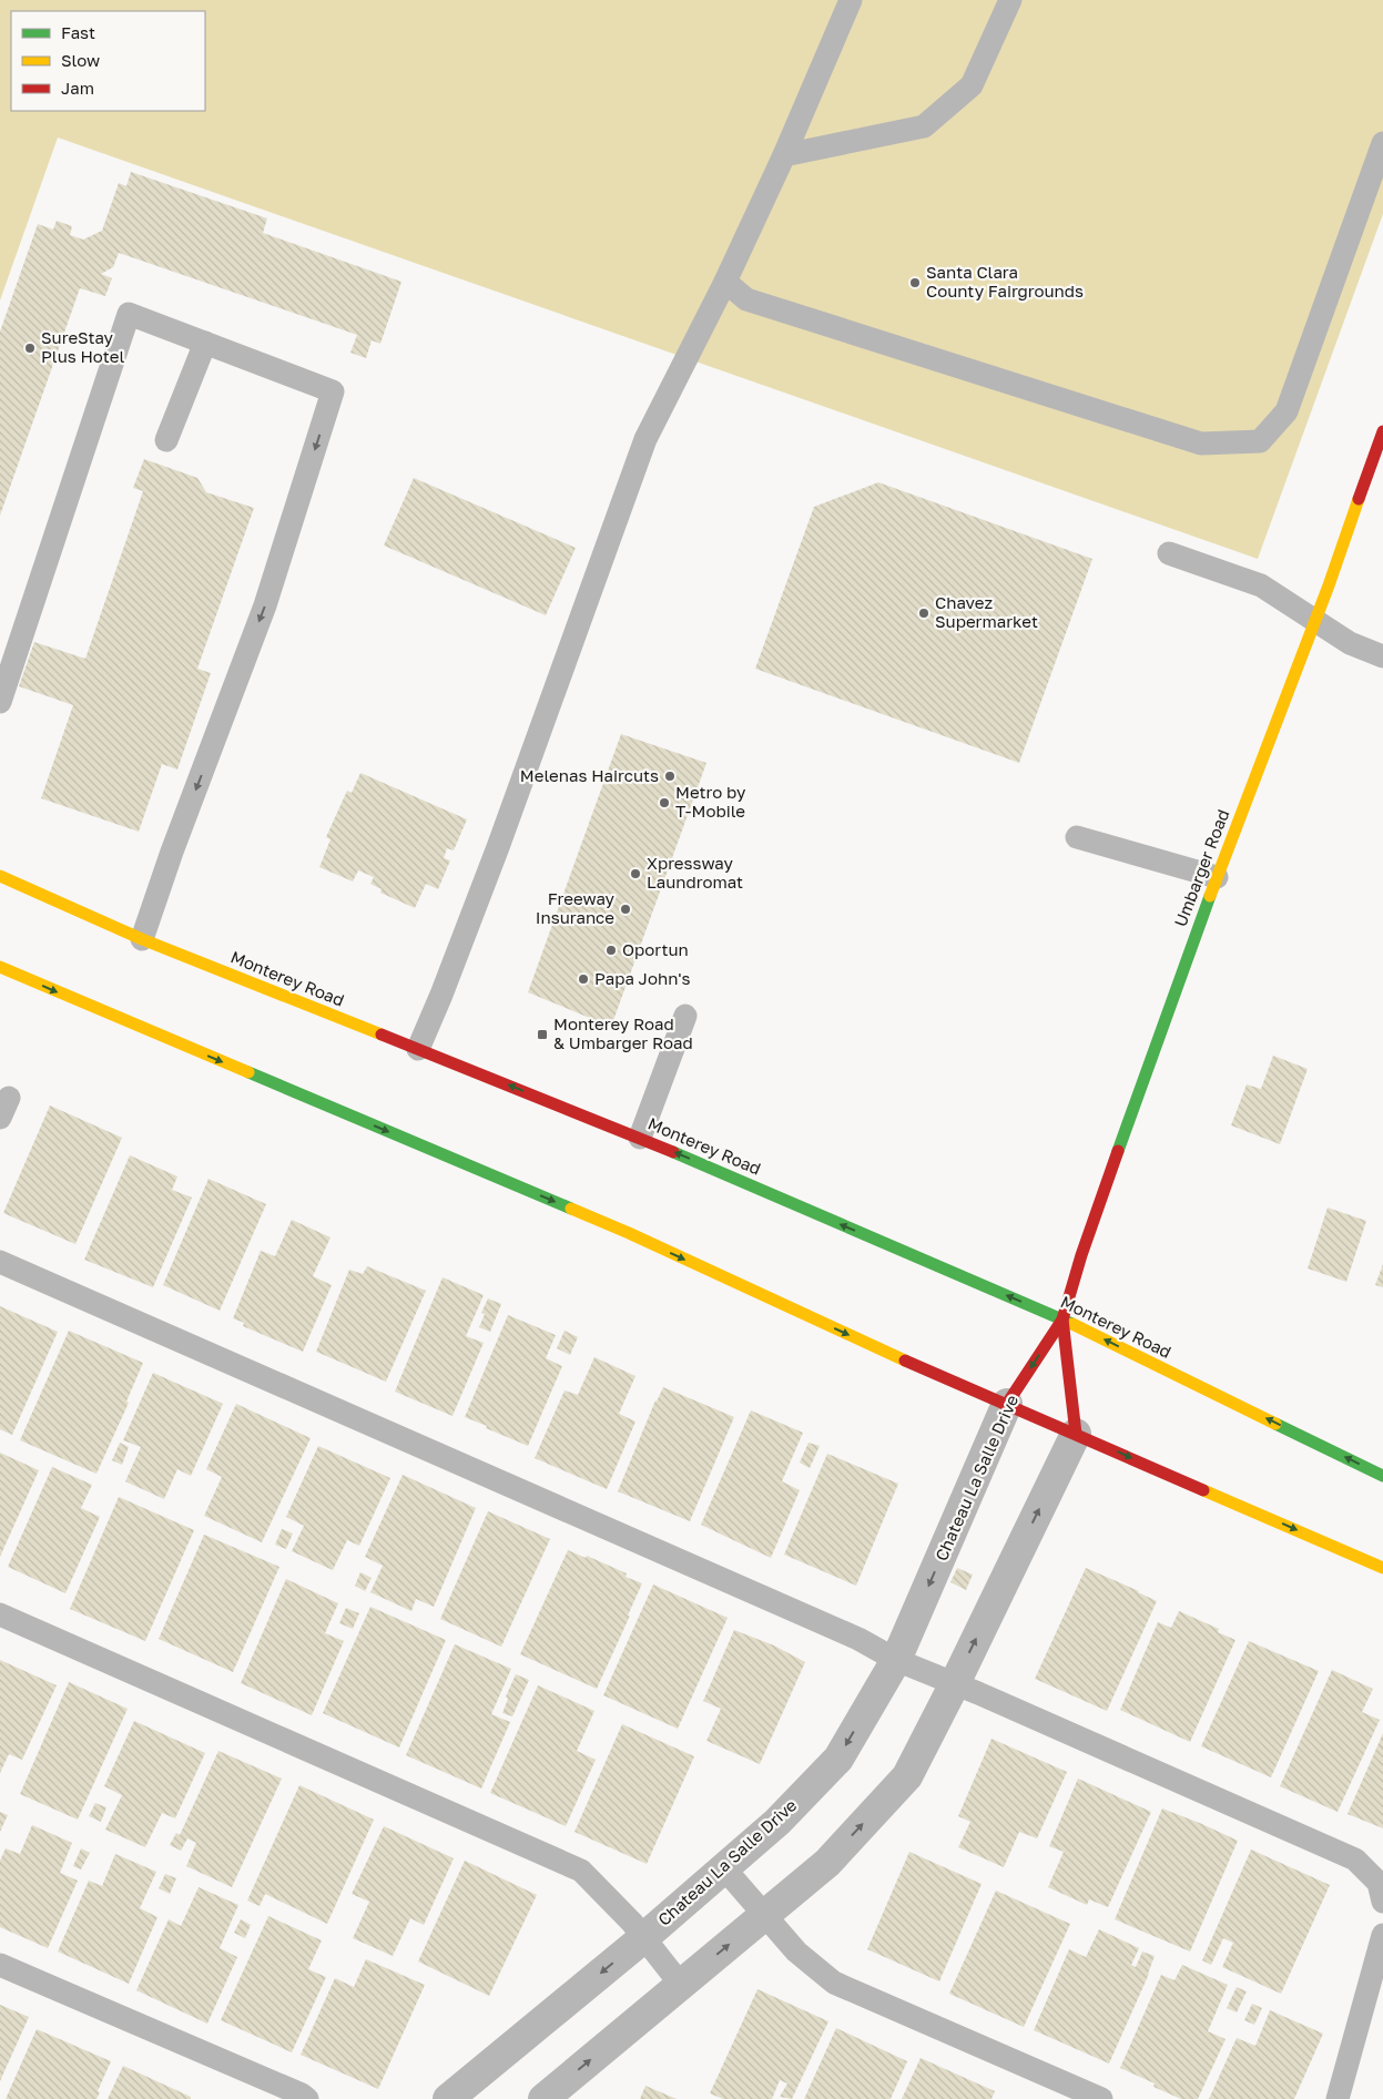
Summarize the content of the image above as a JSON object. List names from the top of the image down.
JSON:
{
  "streets": {
    "main road": ["Umbarger Road", "Monterey Road", "Chateau La Salle Drive"]
  },
  "crossings": [
    ["Umbarger Road", "Monterey Road"],
    ["Umbarger Road", "Chateau La Salle Drive"],
    ["Monterey Road", "Chateau La Salle Drive"]
  ],
  "one_way": ["Chateau La Salle Drive"],
  "places": {
    "other": [
      "Santa Clara County Fairgrounds",
      "SureStay Plus Hotel",
      "Chavez Supermarket",
      "Melenas Haircuts",
      "Metro by T-Mobile",
      "Xpressway Laundromat",
      "Freeway Insurance",
      "Oportun",
      "Papa John's"
    ],
    "transit": ["Monterey Road & Umbarger Road"]
  },
  "legend": ["Fast", "Slow", "Jam"]
}
